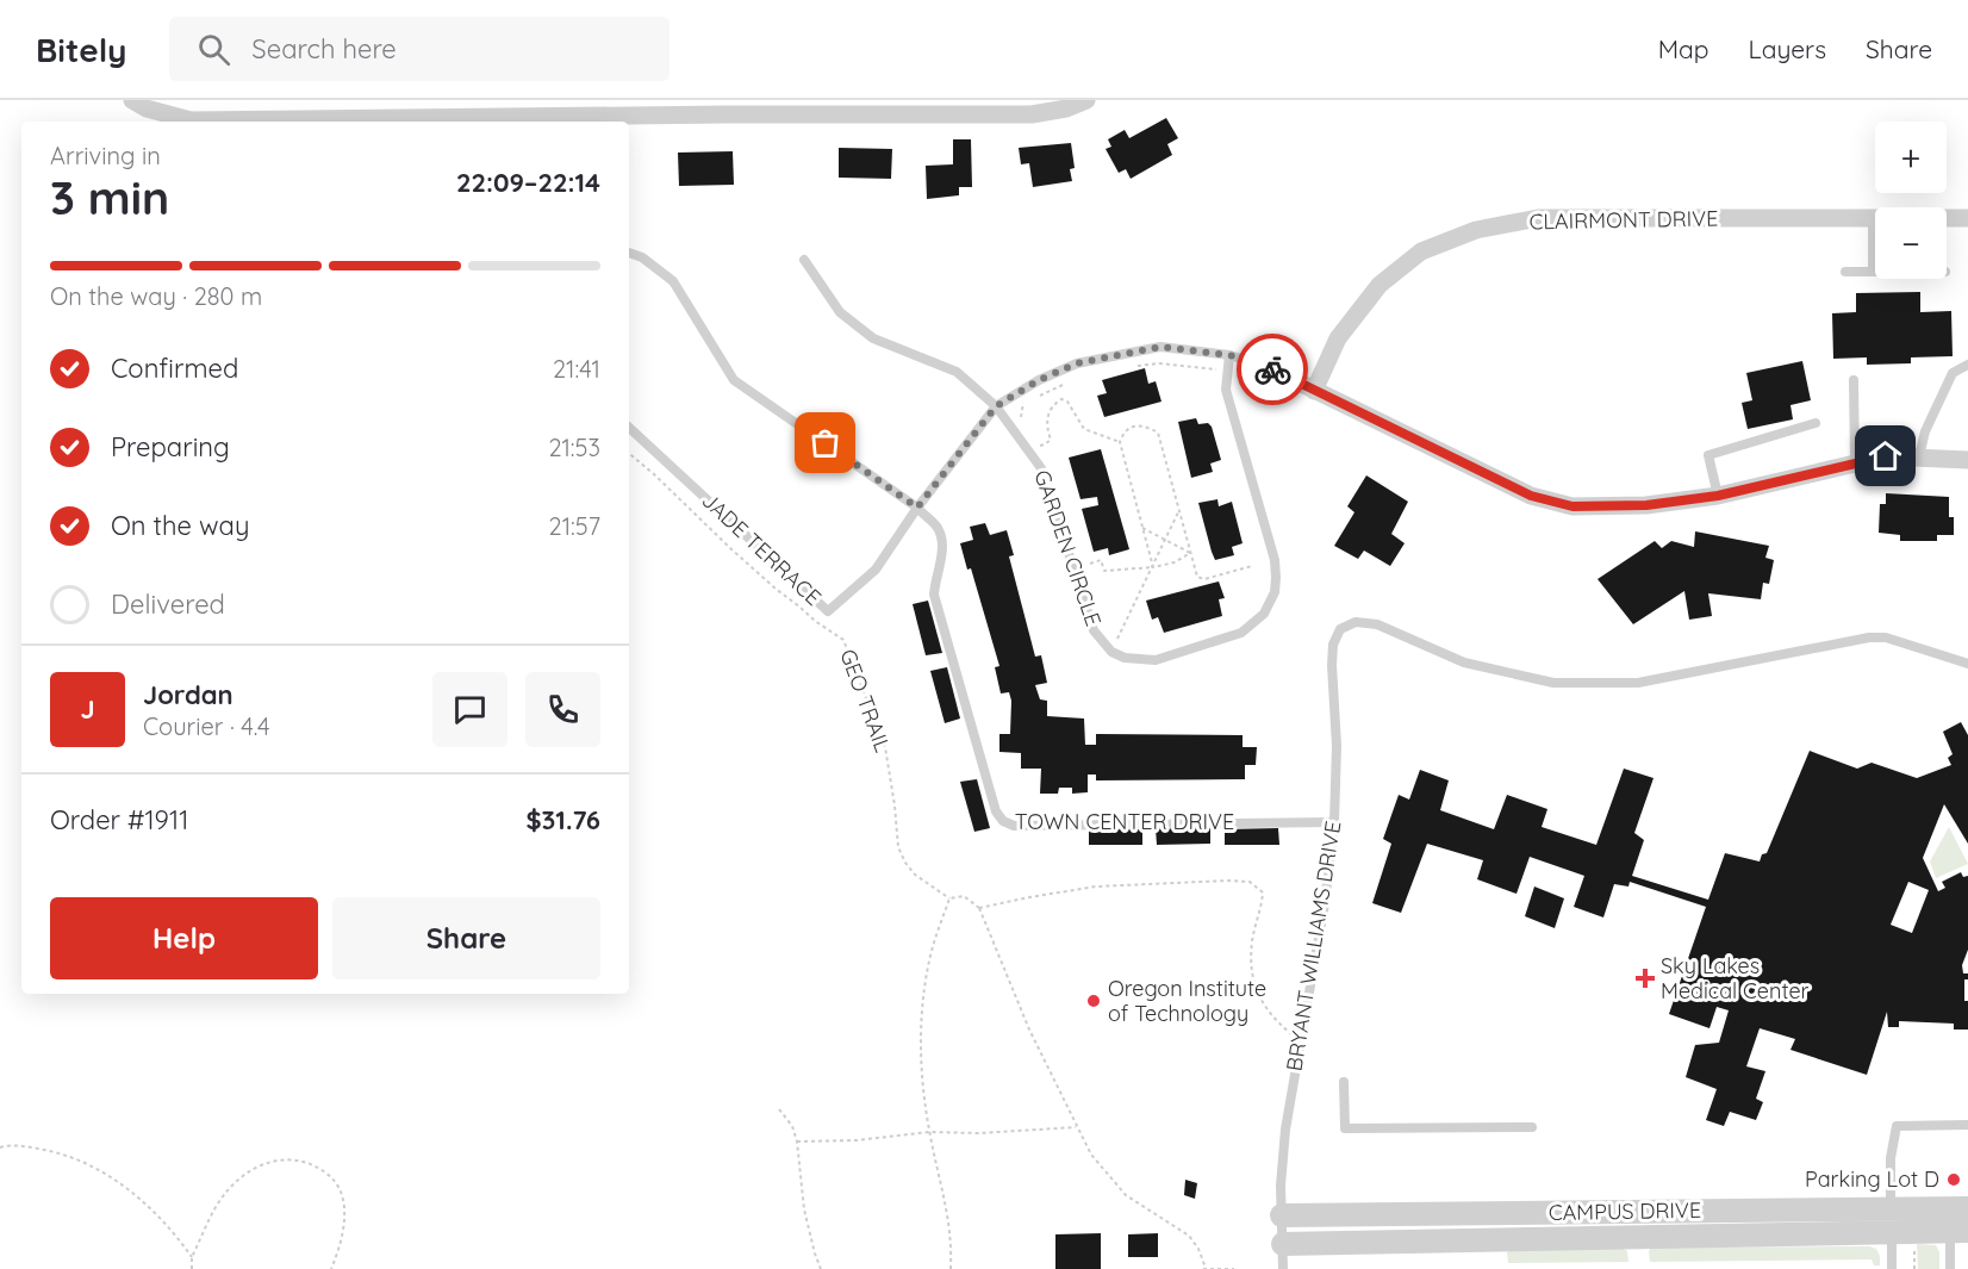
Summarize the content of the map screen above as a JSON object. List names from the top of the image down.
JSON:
{
  "streets": {
    "street": ["CLAIRMONT DRIVE", "CAMPUS DRIVE"],
    "lane": [
      "GARDEN CIRCLE",
      "JADE TERRACE",
      "TOWN CENTER DRIVE",
      "BRYANT WILLIAMS DRIVE"
    ],
    "path": ["GEO TRAIL"]
  },
  "crossings": [
    ["JADE TERRACE", "TOWN CENTER DRIVE"],
    ["TOWN CENTER DRIVE", "BRYANT WILLIAMS DRIVE"],
    ["BRYANT WILLIAMS DRIVE", "CAMPUS DRIVE"]
  ],
  "places": {
    "health": ["Sky Lakes Medical Center"],
    "other": ["Oregon Institute of Technology", "Parking Lot D"]
  },
  "page": {
    "header": "Bitely",
    "search": "Search here",
    "nav": ["Map", "Layers", "Share"],
    "map_buttons": ["+", "−"],
    "heading": ["3 min", "Arriving in", "22:09–22:14"],
    "panel": [
      "Jordan",
      "Courier · 4.4",
      "Order #1911",
      "$31.76"
    ],
    "bar": "On the way · 280 m",
    "list": [
      ["Confirmed", "21:41"],
      ["Preparing", "21:53"],
      ["On the way", "21:57"],
      "Delivered"
    ],
    "round": "J",
    "buttons": ["Help", "Share"]
  }
}
